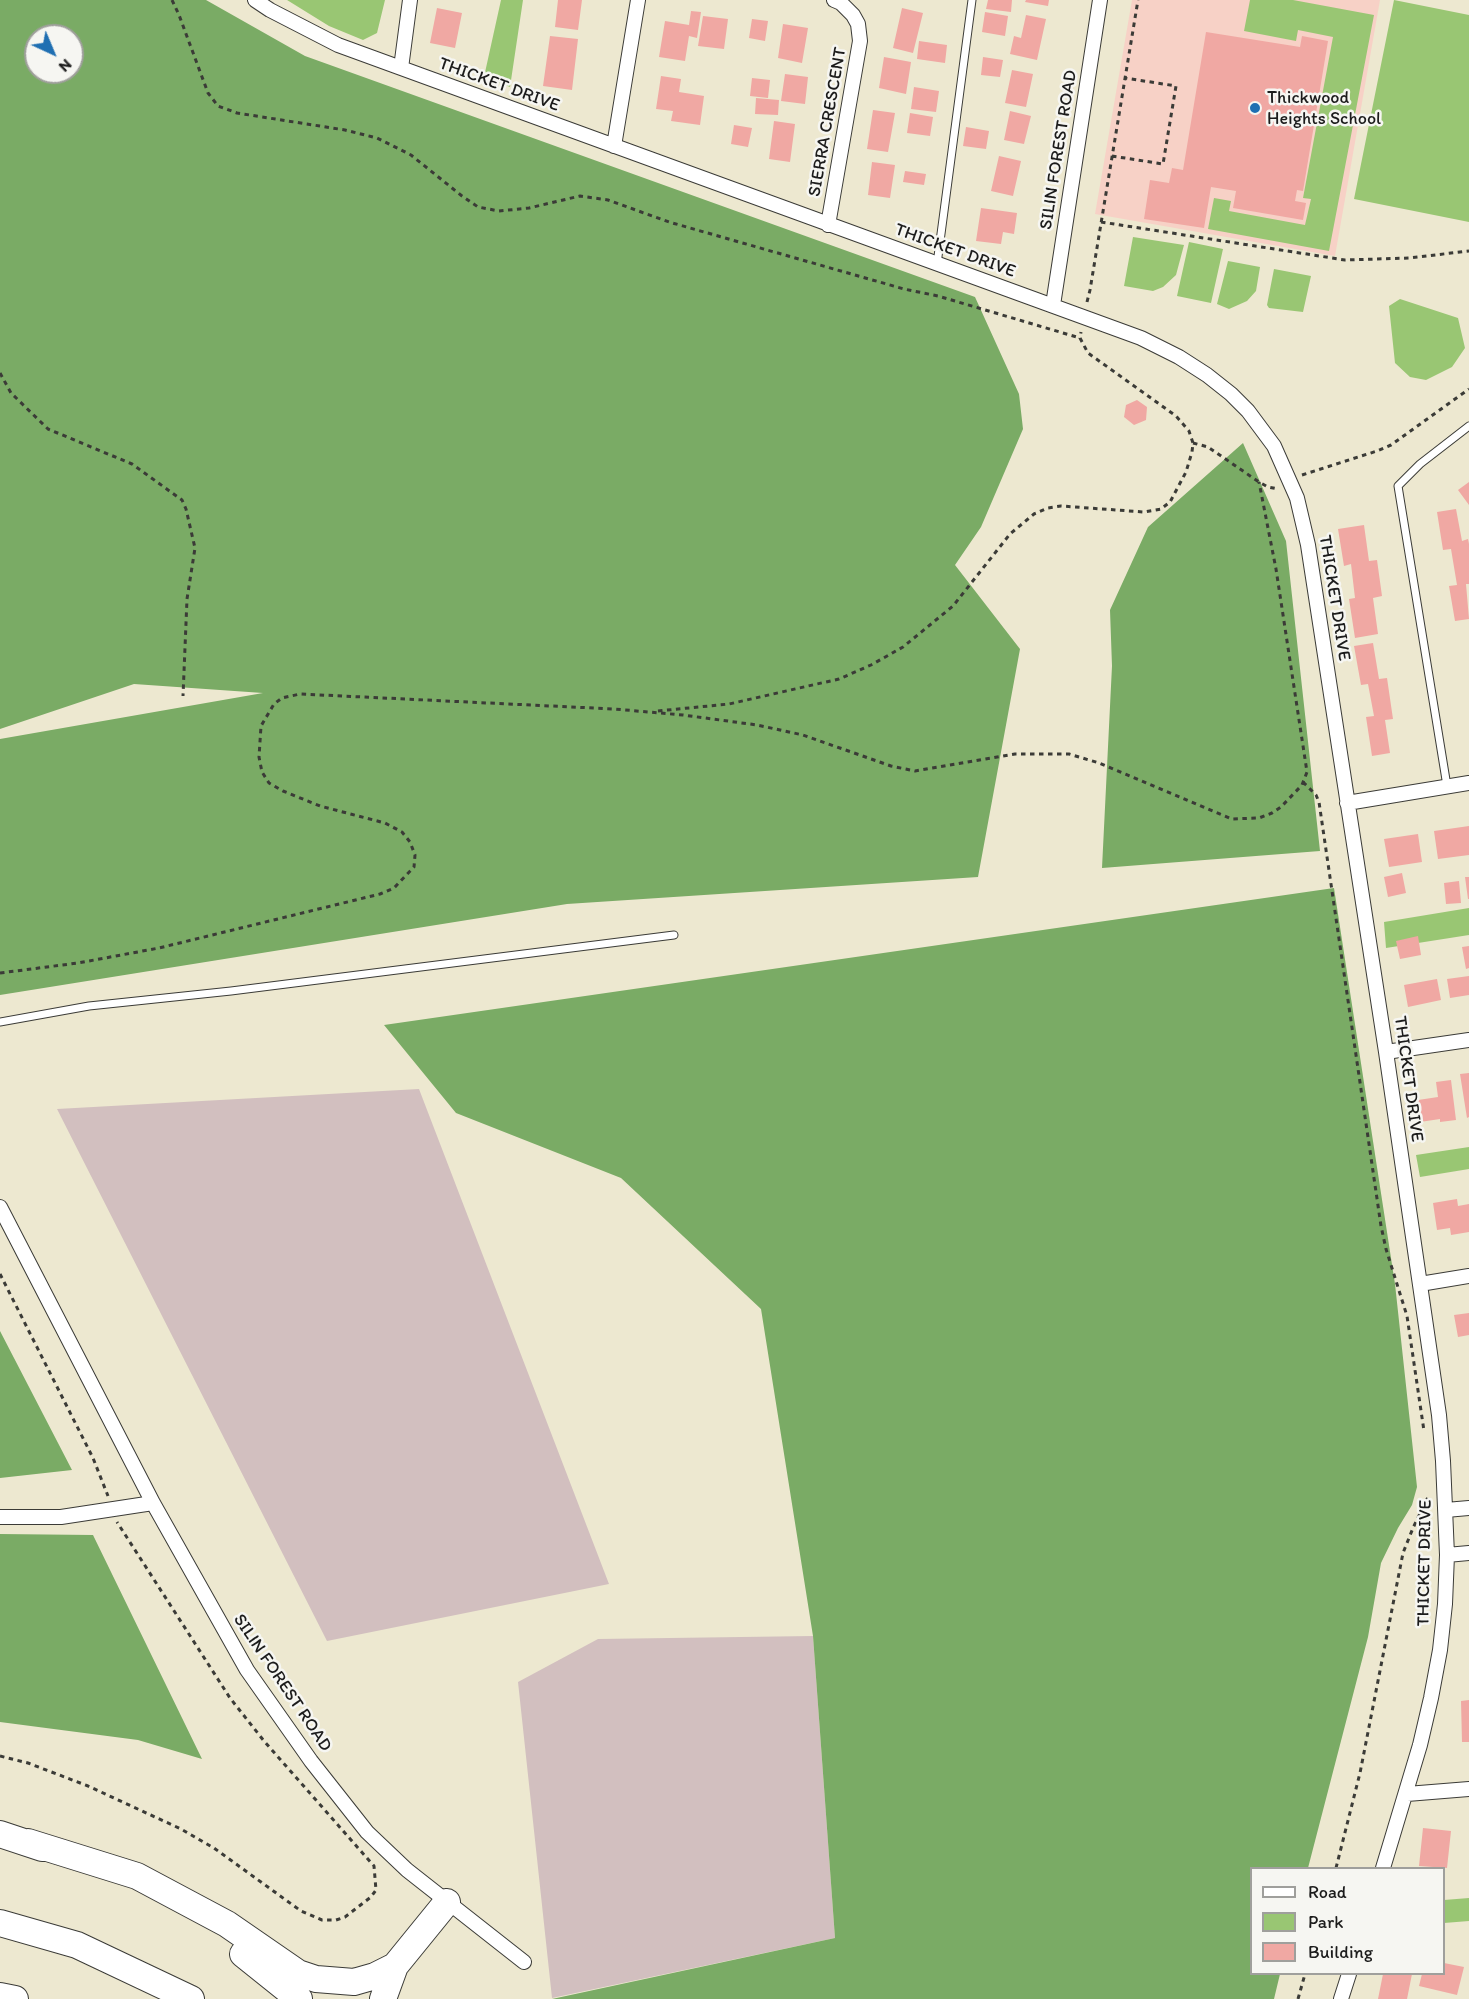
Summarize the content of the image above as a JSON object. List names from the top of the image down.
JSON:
{
  "streets": {
    "street": ["THICKET DRIVE", "SIERRA CRESCENT", "SILIN FOREST ROAD"]
  },
  "crossings": [
    ["THICKET DRIVE", "SIERRA CRESCENT"],
    ["THICKET DRIVE", "SILIN FOREST ROAD"]
  ],
  "places": ["Thickwood Heights School"],
  "legend": ["Road", "Park", "Building"],
  "north": "bottom right"
}
